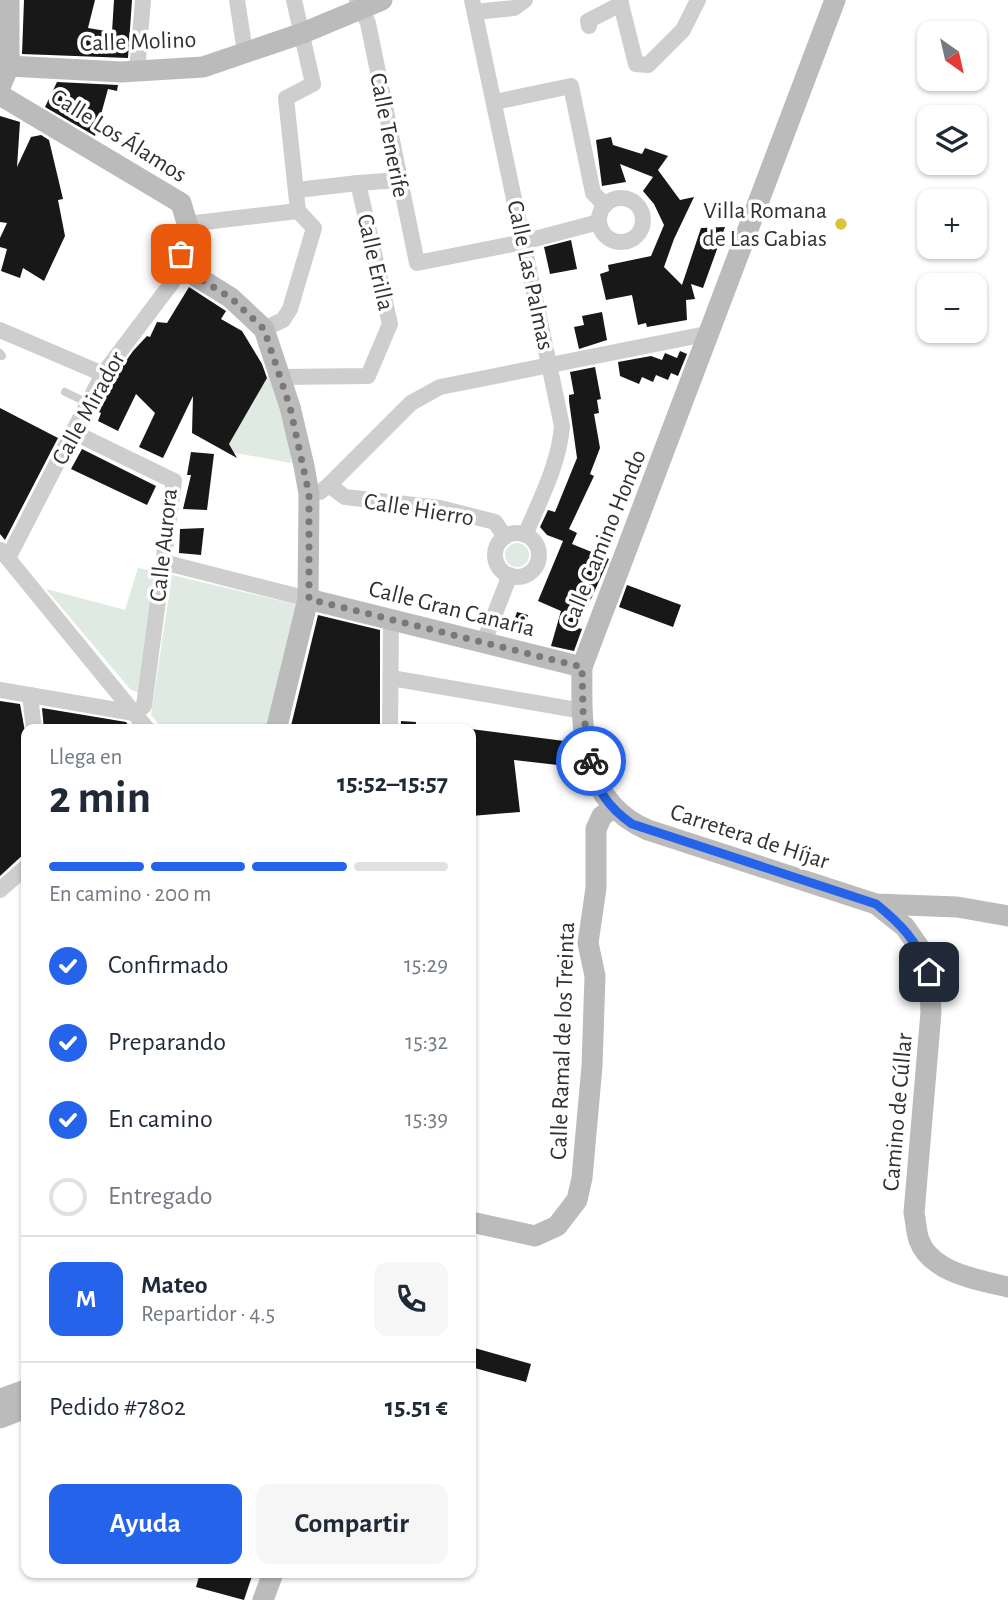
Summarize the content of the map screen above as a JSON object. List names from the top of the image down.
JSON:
{
  "streets": {
    "street": [
      "Calle Molino",
      "Calle Los Álamos",
      "Calle Tenerife",
      "Calle Erilla",
      "Calle Las Palmas",
      "Calle Mirador",
      "Calle Hierro",
      "Calle Camino Hondo",
      "Calle Aurora",
      "Calle Gran Canaria",
      "Carretera de Híjar",
      "Calle Ramal de los Treinta",
      "Camino de Cúllar"
    ]
  },
  "crossings": [
    ["Calle Molino", "Calle Tenerife"],
    ["Calle Tenerife", "Calle Erilla"],
    ["Calle Tenerife", "Calle Las Palmas"],
    ["Calle Las Palmas", "Calle Hierro"],
    ["Calle Mirador", "Calle Aurora"],
    ["Calle Camino Hondo", "Calle Gran Canaria"],
    ["Calle Camino Hondo", "Carretera de Híjar"],
    ["Calle Camino Hondo", "Calle Ramal de los Treinta"],
    ["Carretera de Híjar", "Calle Ramal de los Treinta"],
    ["Carretera de Híjar", "Camino de Cúllar"]
  ],
  "places": ["Villa Romana de Las Gabias"],
  "north": "bottom right",
  "page": {
    "map_buttons": ["+", "−"],
    "heading": ["2 min", "Llega en", "15:52–15:57"],
    "panel": [
      "Mateo",
      "Repartidor · 4.5",
      "Pedido #7802",
      "15.51 €"
    ],
    "bar": "En camino · 200 m",
    "list": [
      ["Confirmado", "15:29"],
      ["Preparando", "15:32"],
      ["En camino", "15:39"],
      "Entregado"
    ],
    "round": "M",
    "buttons": ["Ayuda", "Compartir"]
  }
}
